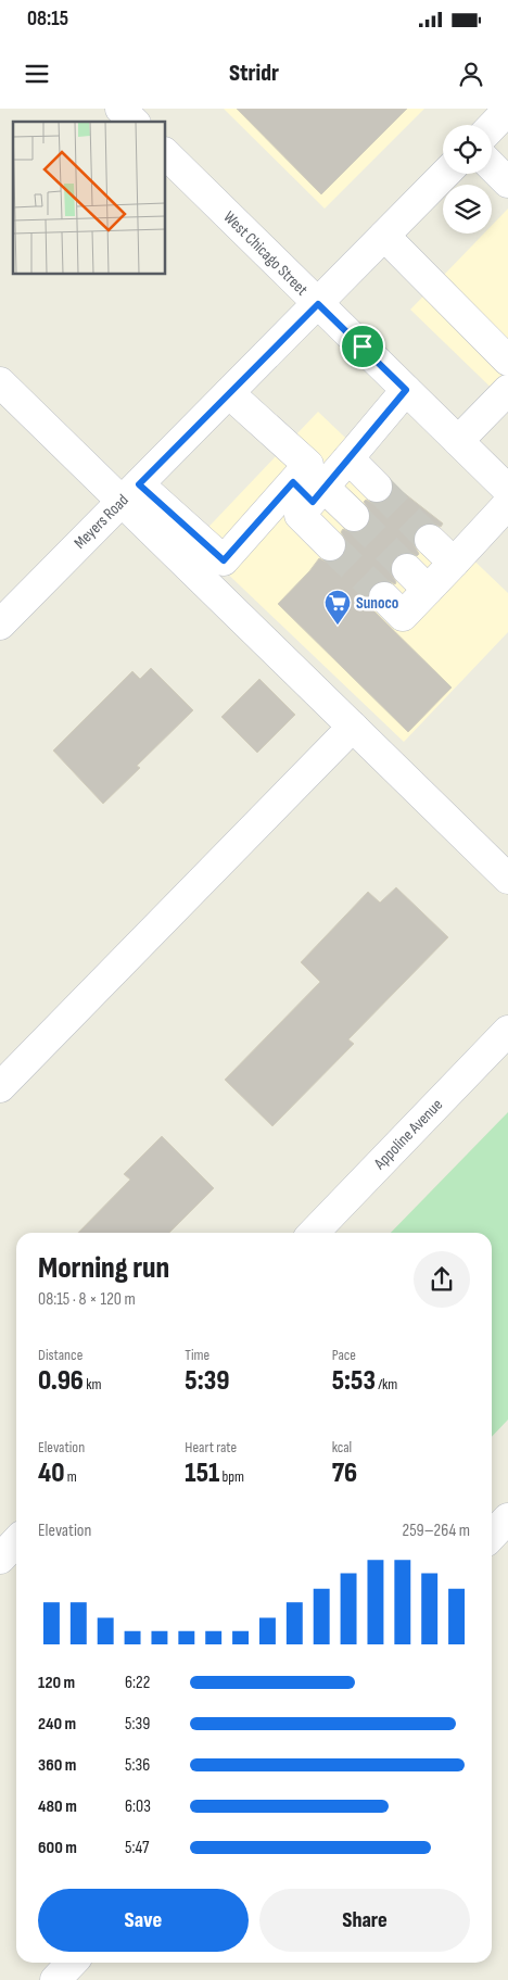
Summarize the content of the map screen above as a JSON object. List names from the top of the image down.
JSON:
{
  "streets": {
    "street": ["West Chicago Street", "Meyers Road", "Appoline Avenue"]
  },
  "crossings": [
    ["West Chicago Street", "Meyers Road"]
  ],
  "places": {
    "supermarket": ["Sunoco"]
  },
  "page": {
    "status": "08:15",
    "header": "Stridr",
    "heading": ["Morning run", "08:15 · 8 × 120 m"],
    "stats": [
      ["Distance", "0.96 km"],
      ["Time", "5:39"],
      ["Pace", "5:53 /km"],
      ["Elevation", "40 m"],
      ["Heart rate", "151 bpm"],
      ["kcal", "76"]
    ],
    "chart": ["Elevation", "259–264 m"],
    "list": [
      {
        "name": "120 m",
        "note": "6:22"
      },
      {
        "name": "240 m",
        "note": "5:39"
      },
      {
        "name": "360 m",
        "note": "5:36"
      },
      {
        "name": "480 m",
        "note": "6:03"
      },
      {
        "name": "600 m",
        "note": "5:47"
      }
    ],
    "buttons": ["Save", "Share"]
  }
}
